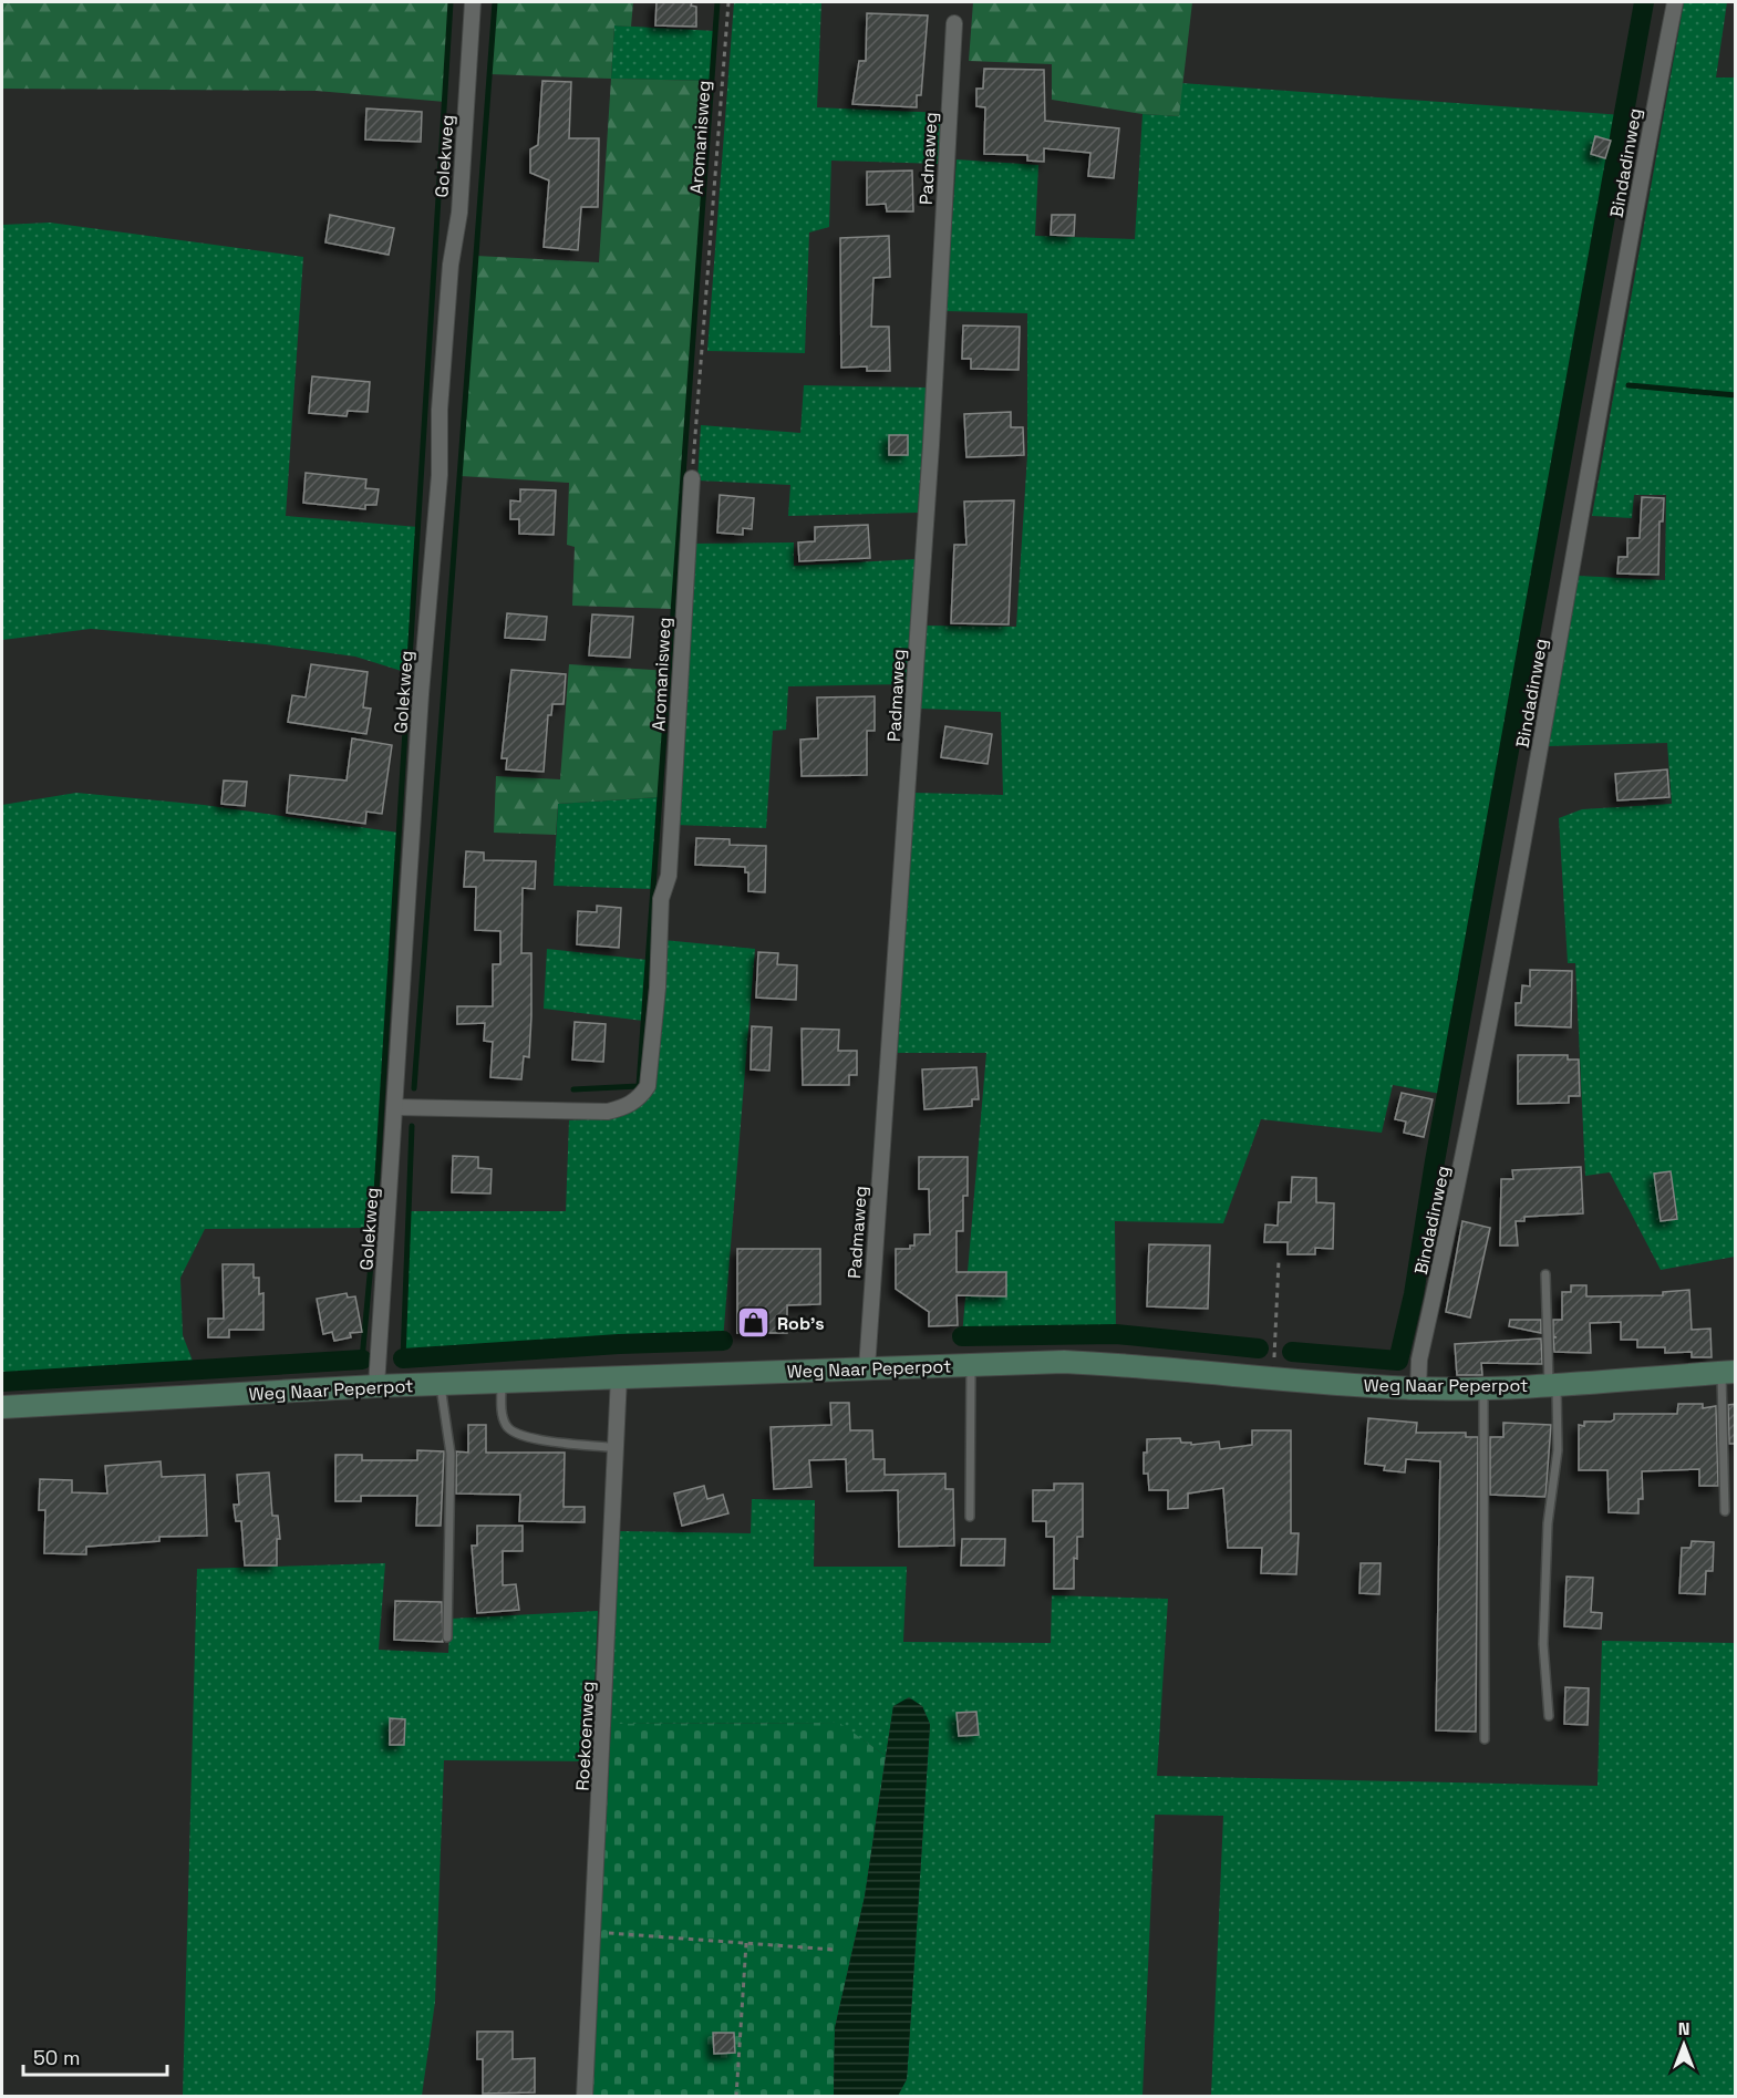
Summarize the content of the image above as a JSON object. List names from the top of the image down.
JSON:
{
  "streets": {
    "street": [
      "Aromanisweg",
      "Golekweg",
      "Padmaweg",
      "Bindadinweg",
      "Weg Naar Peperpot",
      "Roekoenweg"
    ]
  },
  "crossings": [
    ["Aromanisweg", "Golekweg"],
    ["Golekweg", "Weg Naar Peperpot"],
    ["Padmaweg", "Weg Naar Peperpot"],
    ["Bindadinweg", "Weg Naar Peperpot"],
    ["Weg Naar Peperpot", "Roekoenweg"]
  ],
  "places": {
    "shop": ["Rob's"]
  },
  "scale_bar": "50 m",
  "north": "top"
}
